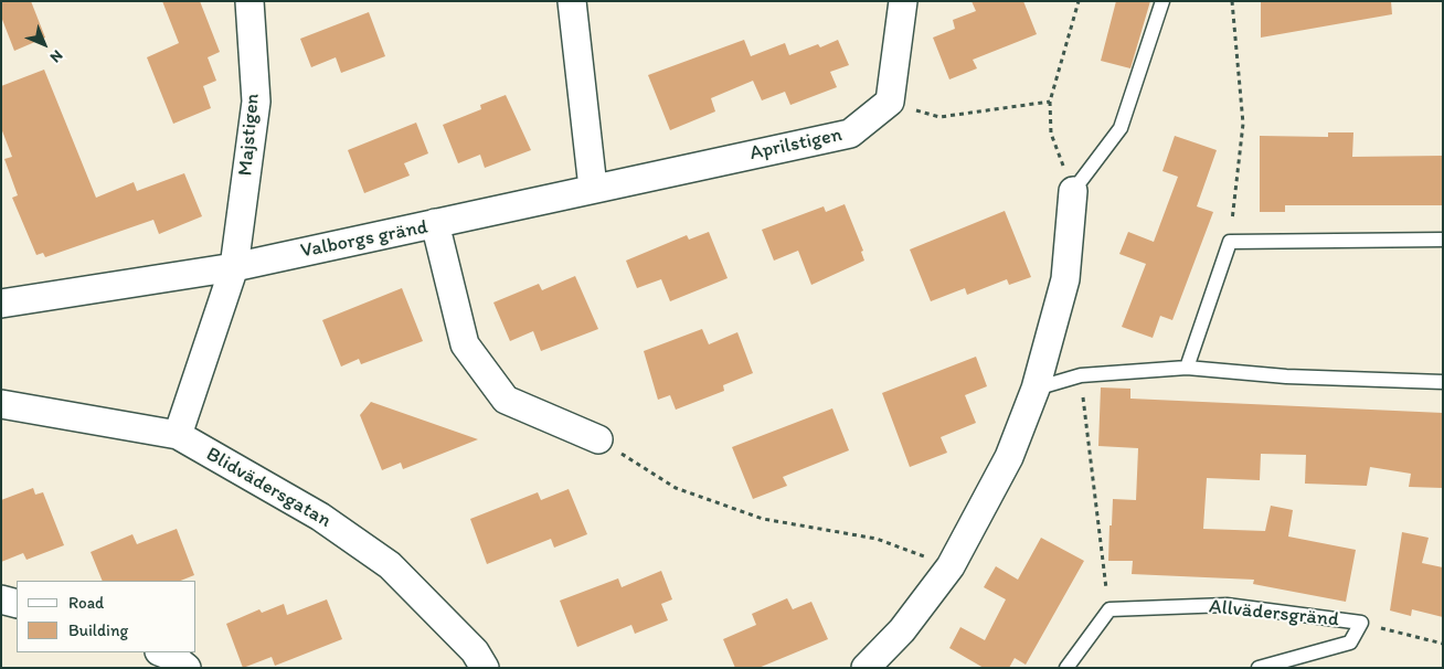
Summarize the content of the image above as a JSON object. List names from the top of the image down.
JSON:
{
  "streets": {
    "street": [
      "Majstigen",
      "Aprilstigen",
      "Valborgs gränd",
      "Blidvädersgatan"
    ],
    "lane": ["Allvädersgränd"]
  },
  "crossings": [
    ["Majstigen", "Valborgs gränd"],
    ["Majstigen", "Blidvädersgatan"],
    ["Aprilstigen", "Valborgs gränd"]
  ],
  "legend": ["Road", "Building"],
  "north": "bottom right"
}
